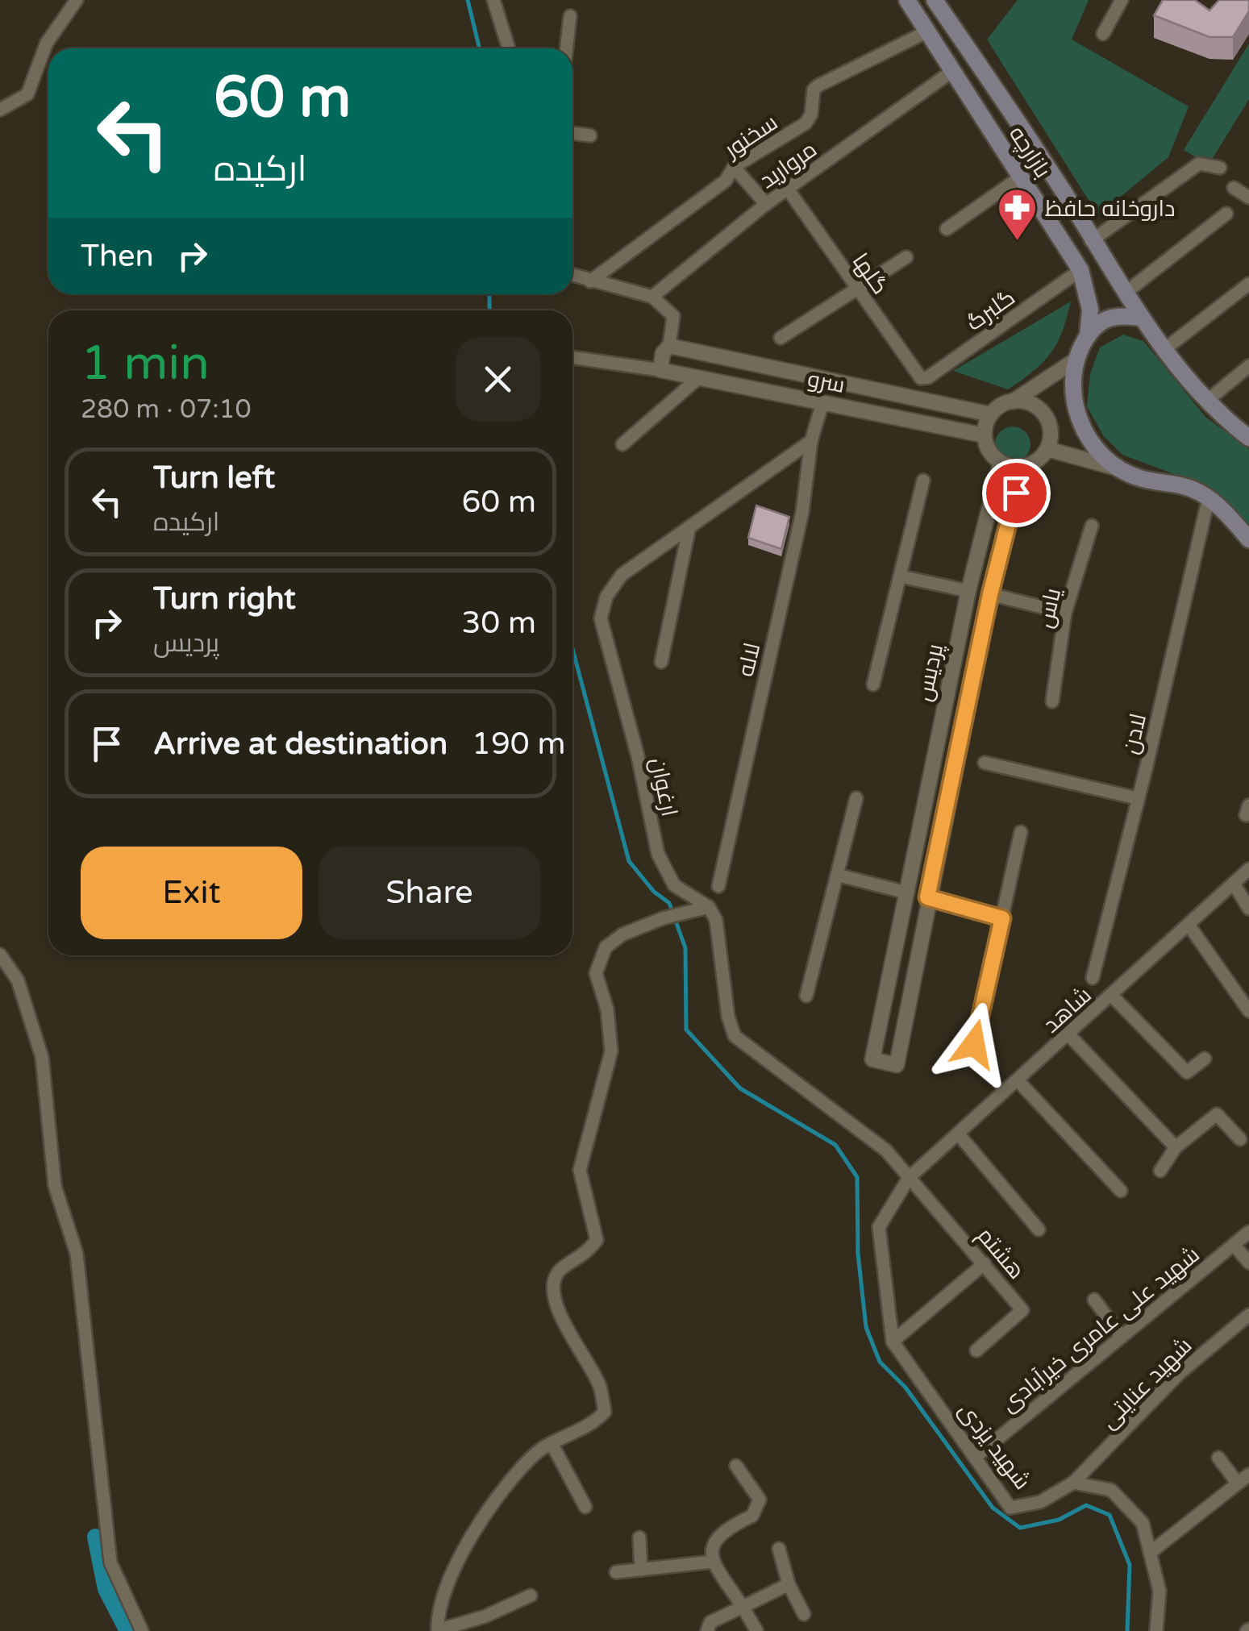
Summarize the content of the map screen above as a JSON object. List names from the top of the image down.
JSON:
{
  "streets": {
    "main road": ["بازارچه"],
    "street": [
      "سخنور",
      "مروارید",
      "گلها",
      "گلبرگ",
      "سرو",
      "یاس",
      "لاله",
      "پردیس",
      "لادن",
      "ارغوان",
      "شاهد",
      "هشتم",
      "شهید علی عامری خیرآبادی",
      "شهید عنایتی",
      "شهید یزدی"
    ]
  },
  "crossings": [
    ["سخنور", "بازارچه"],
    ["بازارچه", "مروارید"],
    ["بازارچه", "گلبرگ"],
    ["مروارید", "گلها"],
    ["گلها", "گلبرگ"],
    ["سرو", "پردیس"],
    ["لاله", "ارغوان"],
    ["شاهد", "هشتم"],
    ["شاهد", "شهید یزدی"],
    ["هشتم", "شهید یزدی"],
    ["شهید علی عامری خیرآبادی", "شهید یزدی"],
    ["شهید عنایتی", "شهید یزدی"]
  ],
  "places": {
    "pharmacy": ["داروخانه حافظ"]
  },
  "page": {
    "turn": ["60 m", "ارکیده"],
    "then": "Then",
    "heading": ["1 min", "280 m · 07:10"],
    "list": [
      {
        "name": "Turn left",
        "note": "ارکیده",
        "value": "60 m"
      },
      {
        "name": "Turn right",
        "note": "پردیس",
        "value": "30 m"
      },
      {
        "name": "Arrive at destination",
        "value": "190 m"
      }
    ],
    "buttons": ["Exit", "Share"]
  }
}
